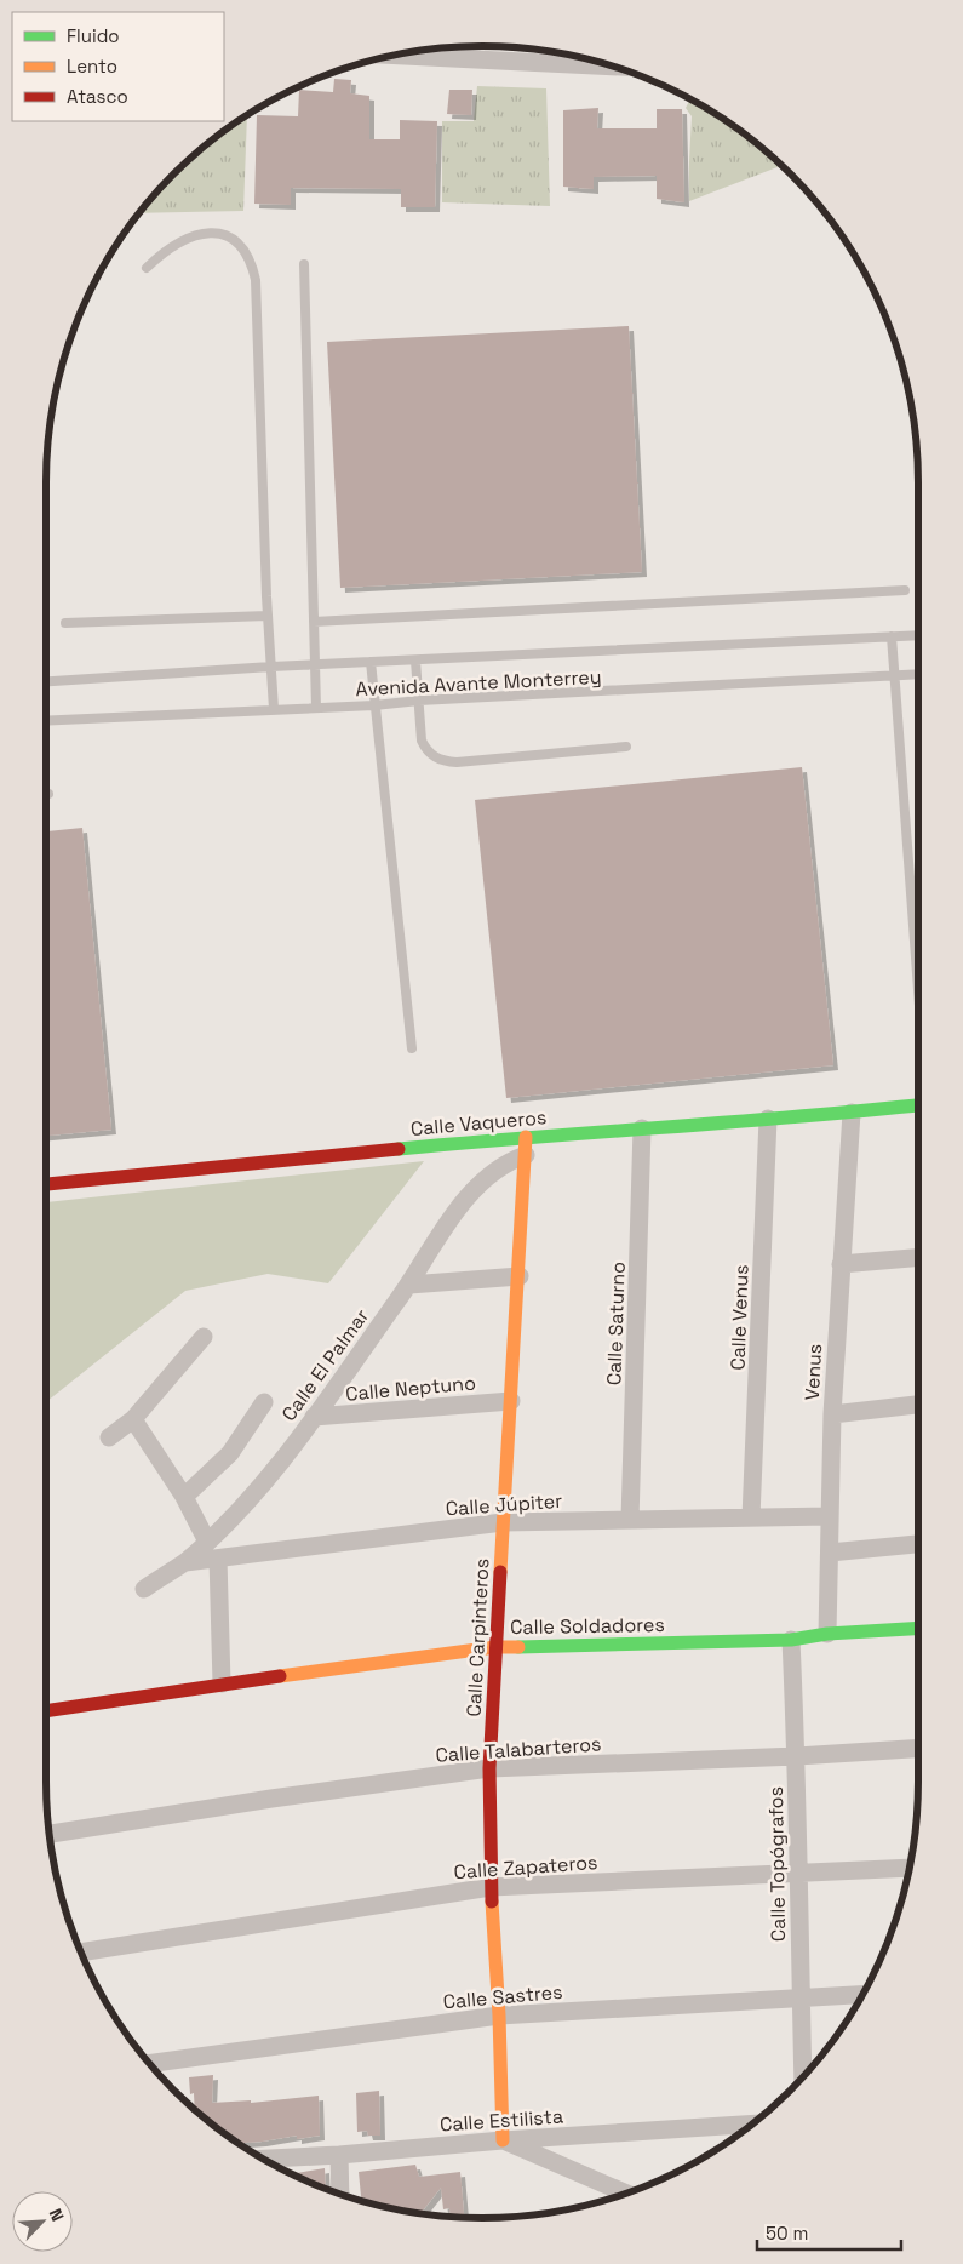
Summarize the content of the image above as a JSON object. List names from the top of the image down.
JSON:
{
  "streets": {
    "street": [
      "Calle Vaqueros",
      "Calle Venus",
      "Calle Saturno",
      "Calle El Palmar",
      "Venus",
      "Calle Neptuno",
      "Calle Júpiter",
      "Calle Soldadores",
      "Calle Carpinteros",
      "Calle Talabarteros",
      "Calle Topógrafos",
      "Calle Zapateros",
      "Calle Sastres",
      "Calle Estilista"
    ],
    "lane": ["Avenida Avante Monterrey"]
  },
  "crossings": [
    ["Calle Vaqueros", "Calle Venus"],
    ["Calle Vaqueros", "Calle Saturno"],
    ["Calle Vaqueros", "Calle El Palmar"],
    ["Calle Vaqueros", "Venus"],
    ["Calle Vaqueros", "Calle Carpinteros"],
    ["Calle Venus", "Calle Júpiter"],
    ["Calle Saturno", "Calle Júpiter"],
    ["Calle El Palmar", "Calle Neptuno"],
    ["Calle El Palmar", "Calle Júpiter"],
    ["Calle El Palmar", "Calle Carpinteros"],
    ["Venus", "Calle Júpiter"],
    ["Venus", "Calle Soldadores"],
    ["Calle Neptuno", "Calle Carpinteros"],
    ["Calle Júpiter", "Calle Carpinteros"],
    ["Calle Soldadores", "Calle Carpinteros"],
    ["Calle Soldadores", "Calle Topógrafos"],
    ["Calle Carpinteros", "Calle Talabarteros"],
    ["Calle Carpinteros", "Calle Zapateros"],
    ["Calle Carpinteros", "Calle Sastres"],
    ["Calle Carpinteros", "Calle Estilista"],
    ["Calle Talabarteros", "Calle Topógrafos"],
    ["Calle Topógrafos", "Calle Zapateros"],
    ["Calle Topógrafos", "Calle Sastres"]
  ],
  "legend": ["Fluido", "Lento", "Atasco"],
  "scale_bar": "50 m",
  "north": "top right"
}
